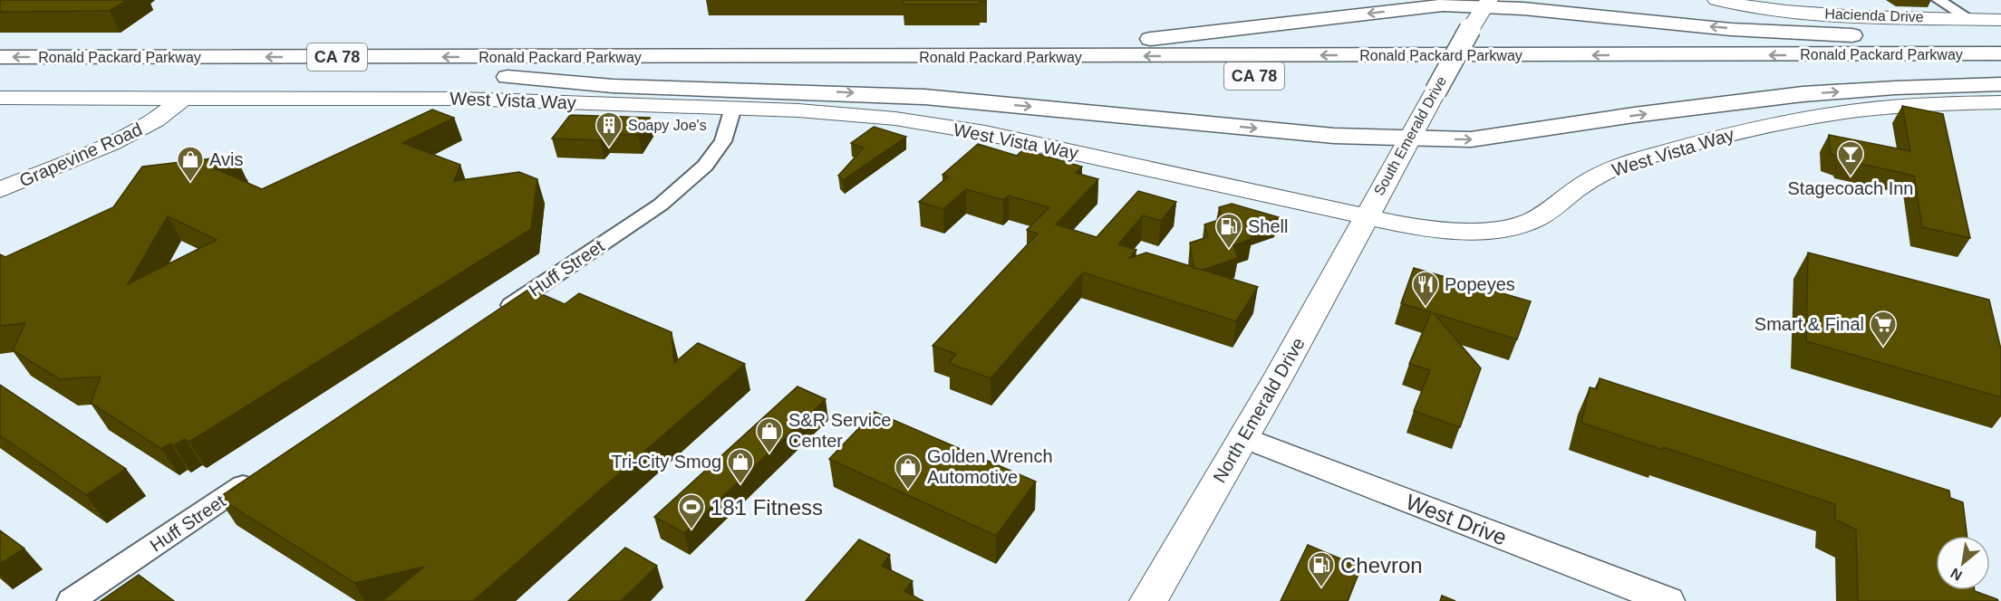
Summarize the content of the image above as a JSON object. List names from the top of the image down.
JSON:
{
  "streets": {
    "highway": ["Ronald Packard Parkway", "CA 78"],
    "main road": [
      "Hacienda Drive",
      "West Vista Way",
      "South Emerald Drive",
      "Grapevine Road",
      "North Emerald Drive"
    ],
    "street": ["Huff Street", "West Drive"]
  },
  "crossings": [
    ["Ronald Packard Parkway", "South Emerald Drive"],
    ["West Vista Way", "South Emerald Drive"],
    ["West Vista Way", "Grapevine Road"],
    ["West Vista Way", "Huff Street"],
    ["West Vista Way", "North Emerald Drive"],
    ["South Emerald Drive", "North Emerald Drive"],
    ["North Emerald Drive", "West Drive"]
  ],
  "places": {
    "building": ["Soapy Joe's"],
    "bar": ["Stagecoach Inn"],
    "shop": [
      "Avis",
      "S&R Service Center",
      "Tri-City Smog",
      "Golden Wrench Automotive"
    ],
    "fuel station": ["Shell", "Chevron"],
    "restaurant": ["Popeyes"],
    "supermarket": ["Smart & Final"],
    "sports": ["181 Fitness"]
  },
  "north": "bottom left"
}
